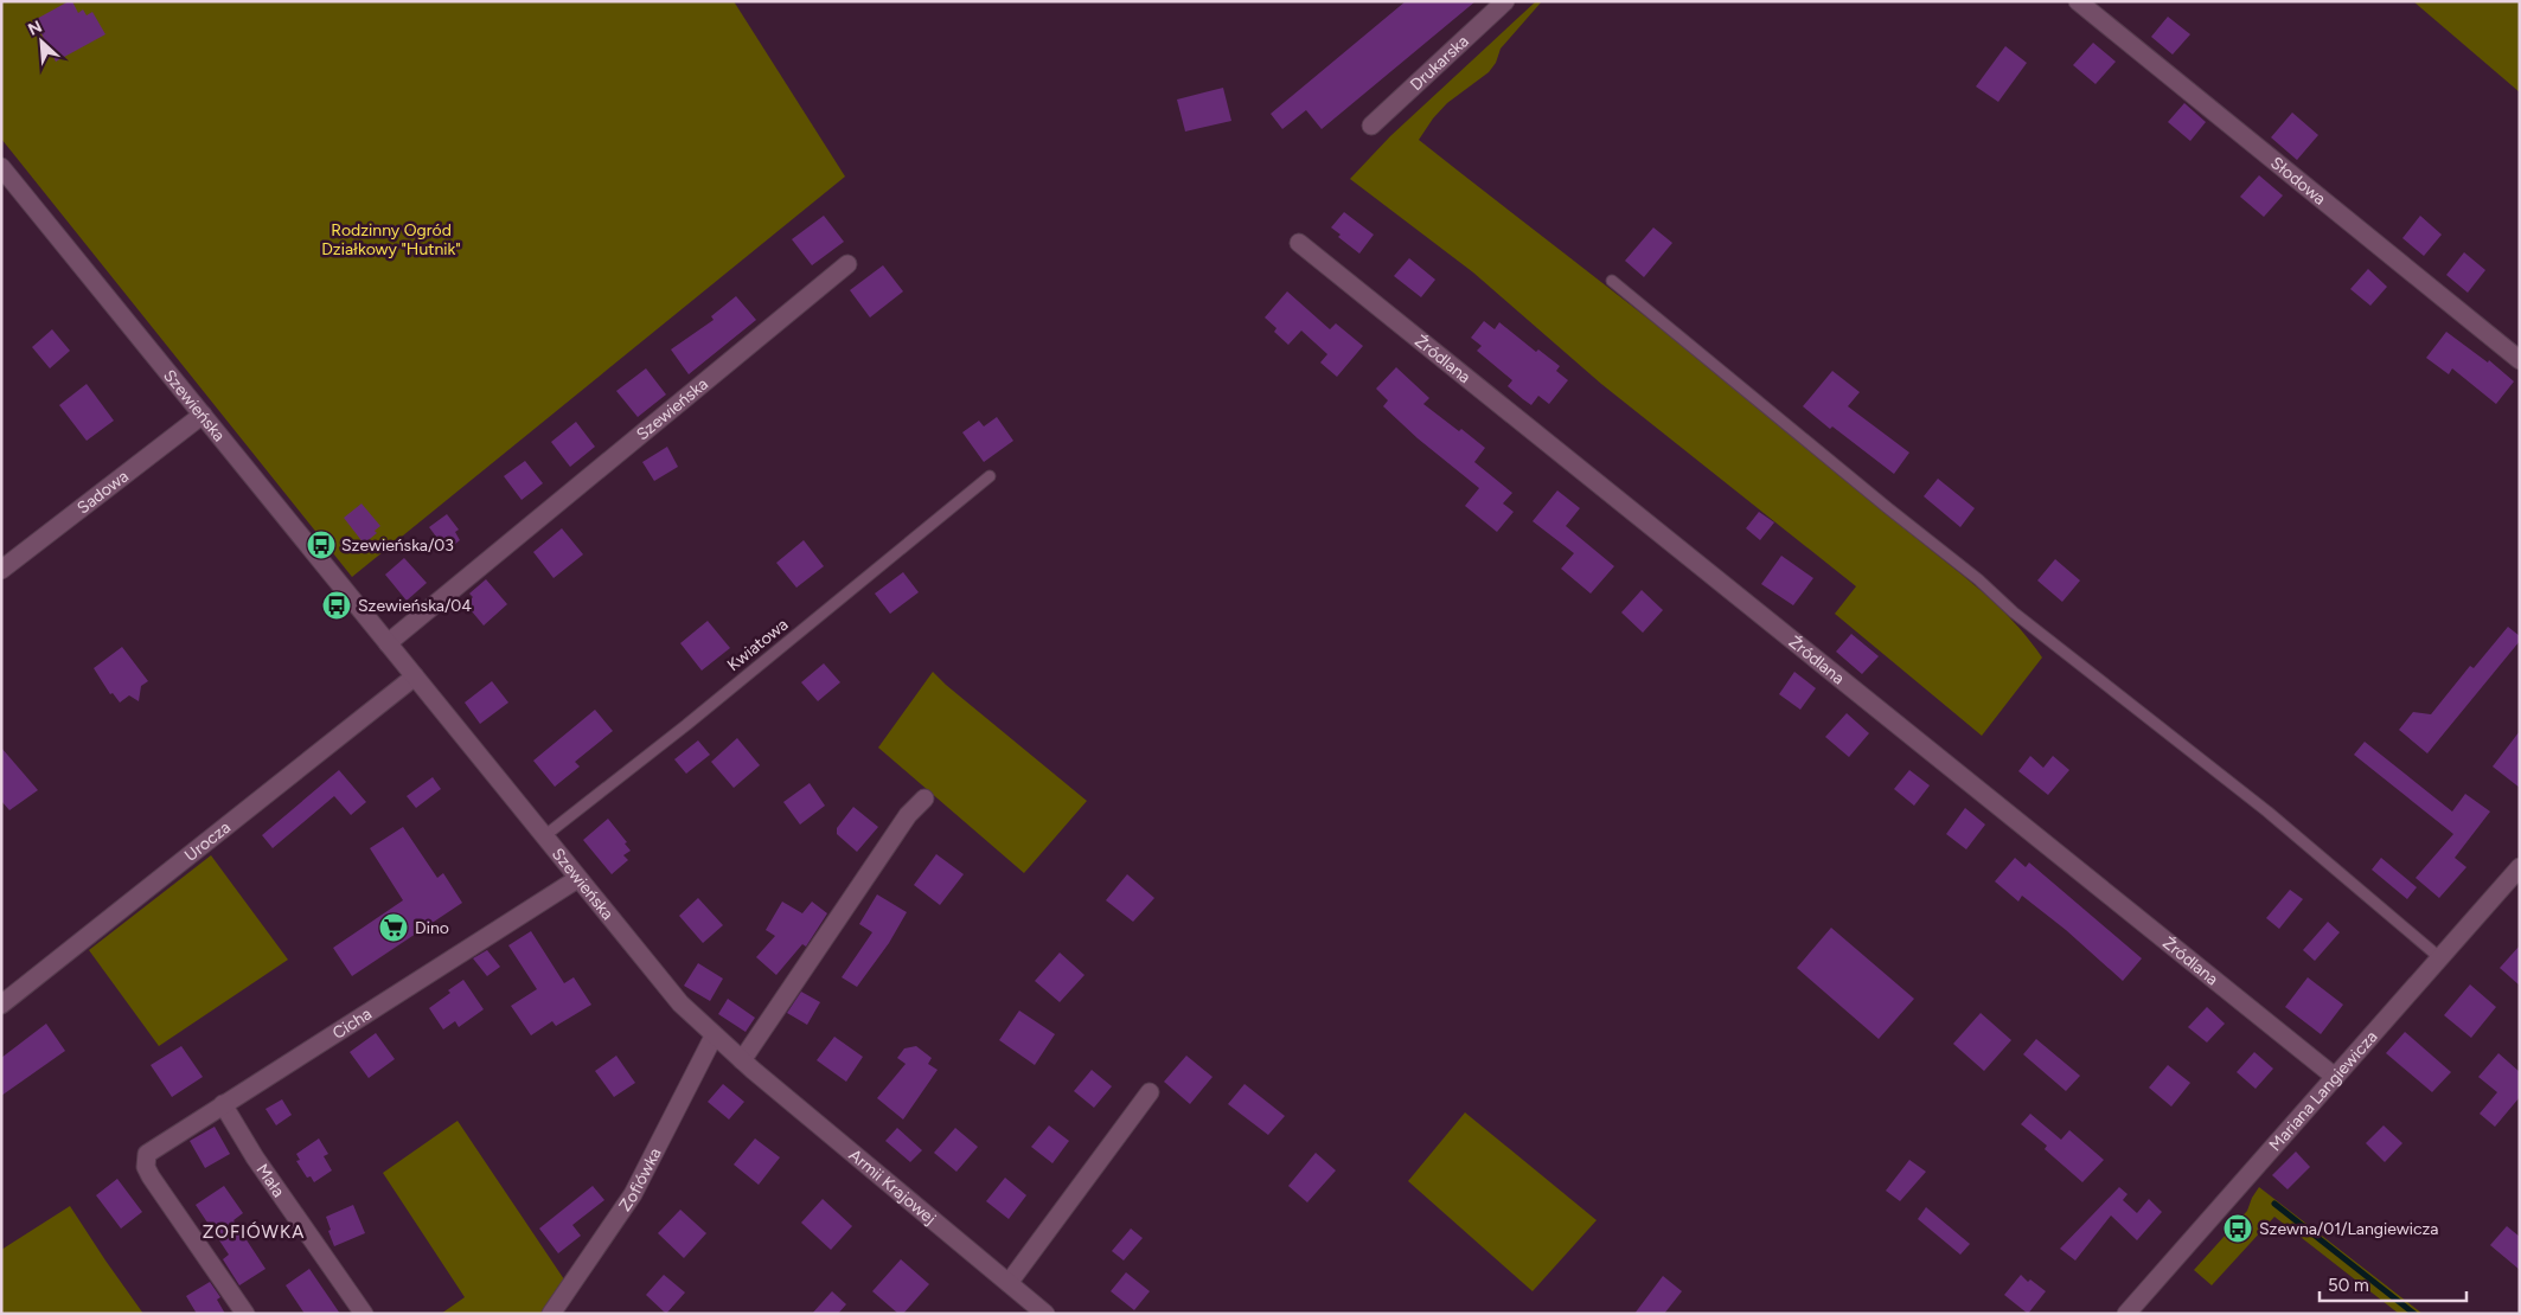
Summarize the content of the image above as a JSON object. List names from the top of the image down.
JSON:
{
  "streets": {
    "street": [
      "Drukarska",
      "Słodowa",
      "Źródlana",
      "Szewieńska",
      "Sadowa",
      "Urocza",
      "Cicha",
      "Mariana Langiewicza",
      "Zofiówka",
      "Mała",
      "Armii Krajowej"
    ],
    "lane": ["Kwiatowa"]
  },
  "crossings": [
    ["Źródlana", "Mariana Langiewicza"],
    ["Szewieńska", "Sadowa"],
    ["Szewieńska", "Kwiatowa"],
    ["Szewieńska", "Urocza"],
    ["Szewieńska", "Cicha"],
    ["Szewieńska", "Zofiówka"],
    ["Szewieńska", "Armii Krajowej"],
    ["Cicha", "Mała"],
    ["Zofiówka", "Armii Krajowej"]
  ],
  "districts": ["ZOFIÓWKA"],
  "parks": ["Rodzinny Ogród Działkowy \"Hutnik\""],
  "places": {
    "bus stop": ["Szewieńska/03", "Szewieńska/04", "Szewna/01/Langiewicza"],
    "supermarket": ["Dino"]
  },
  "scale_bar": "50 m",
  "north": "top left"
}
